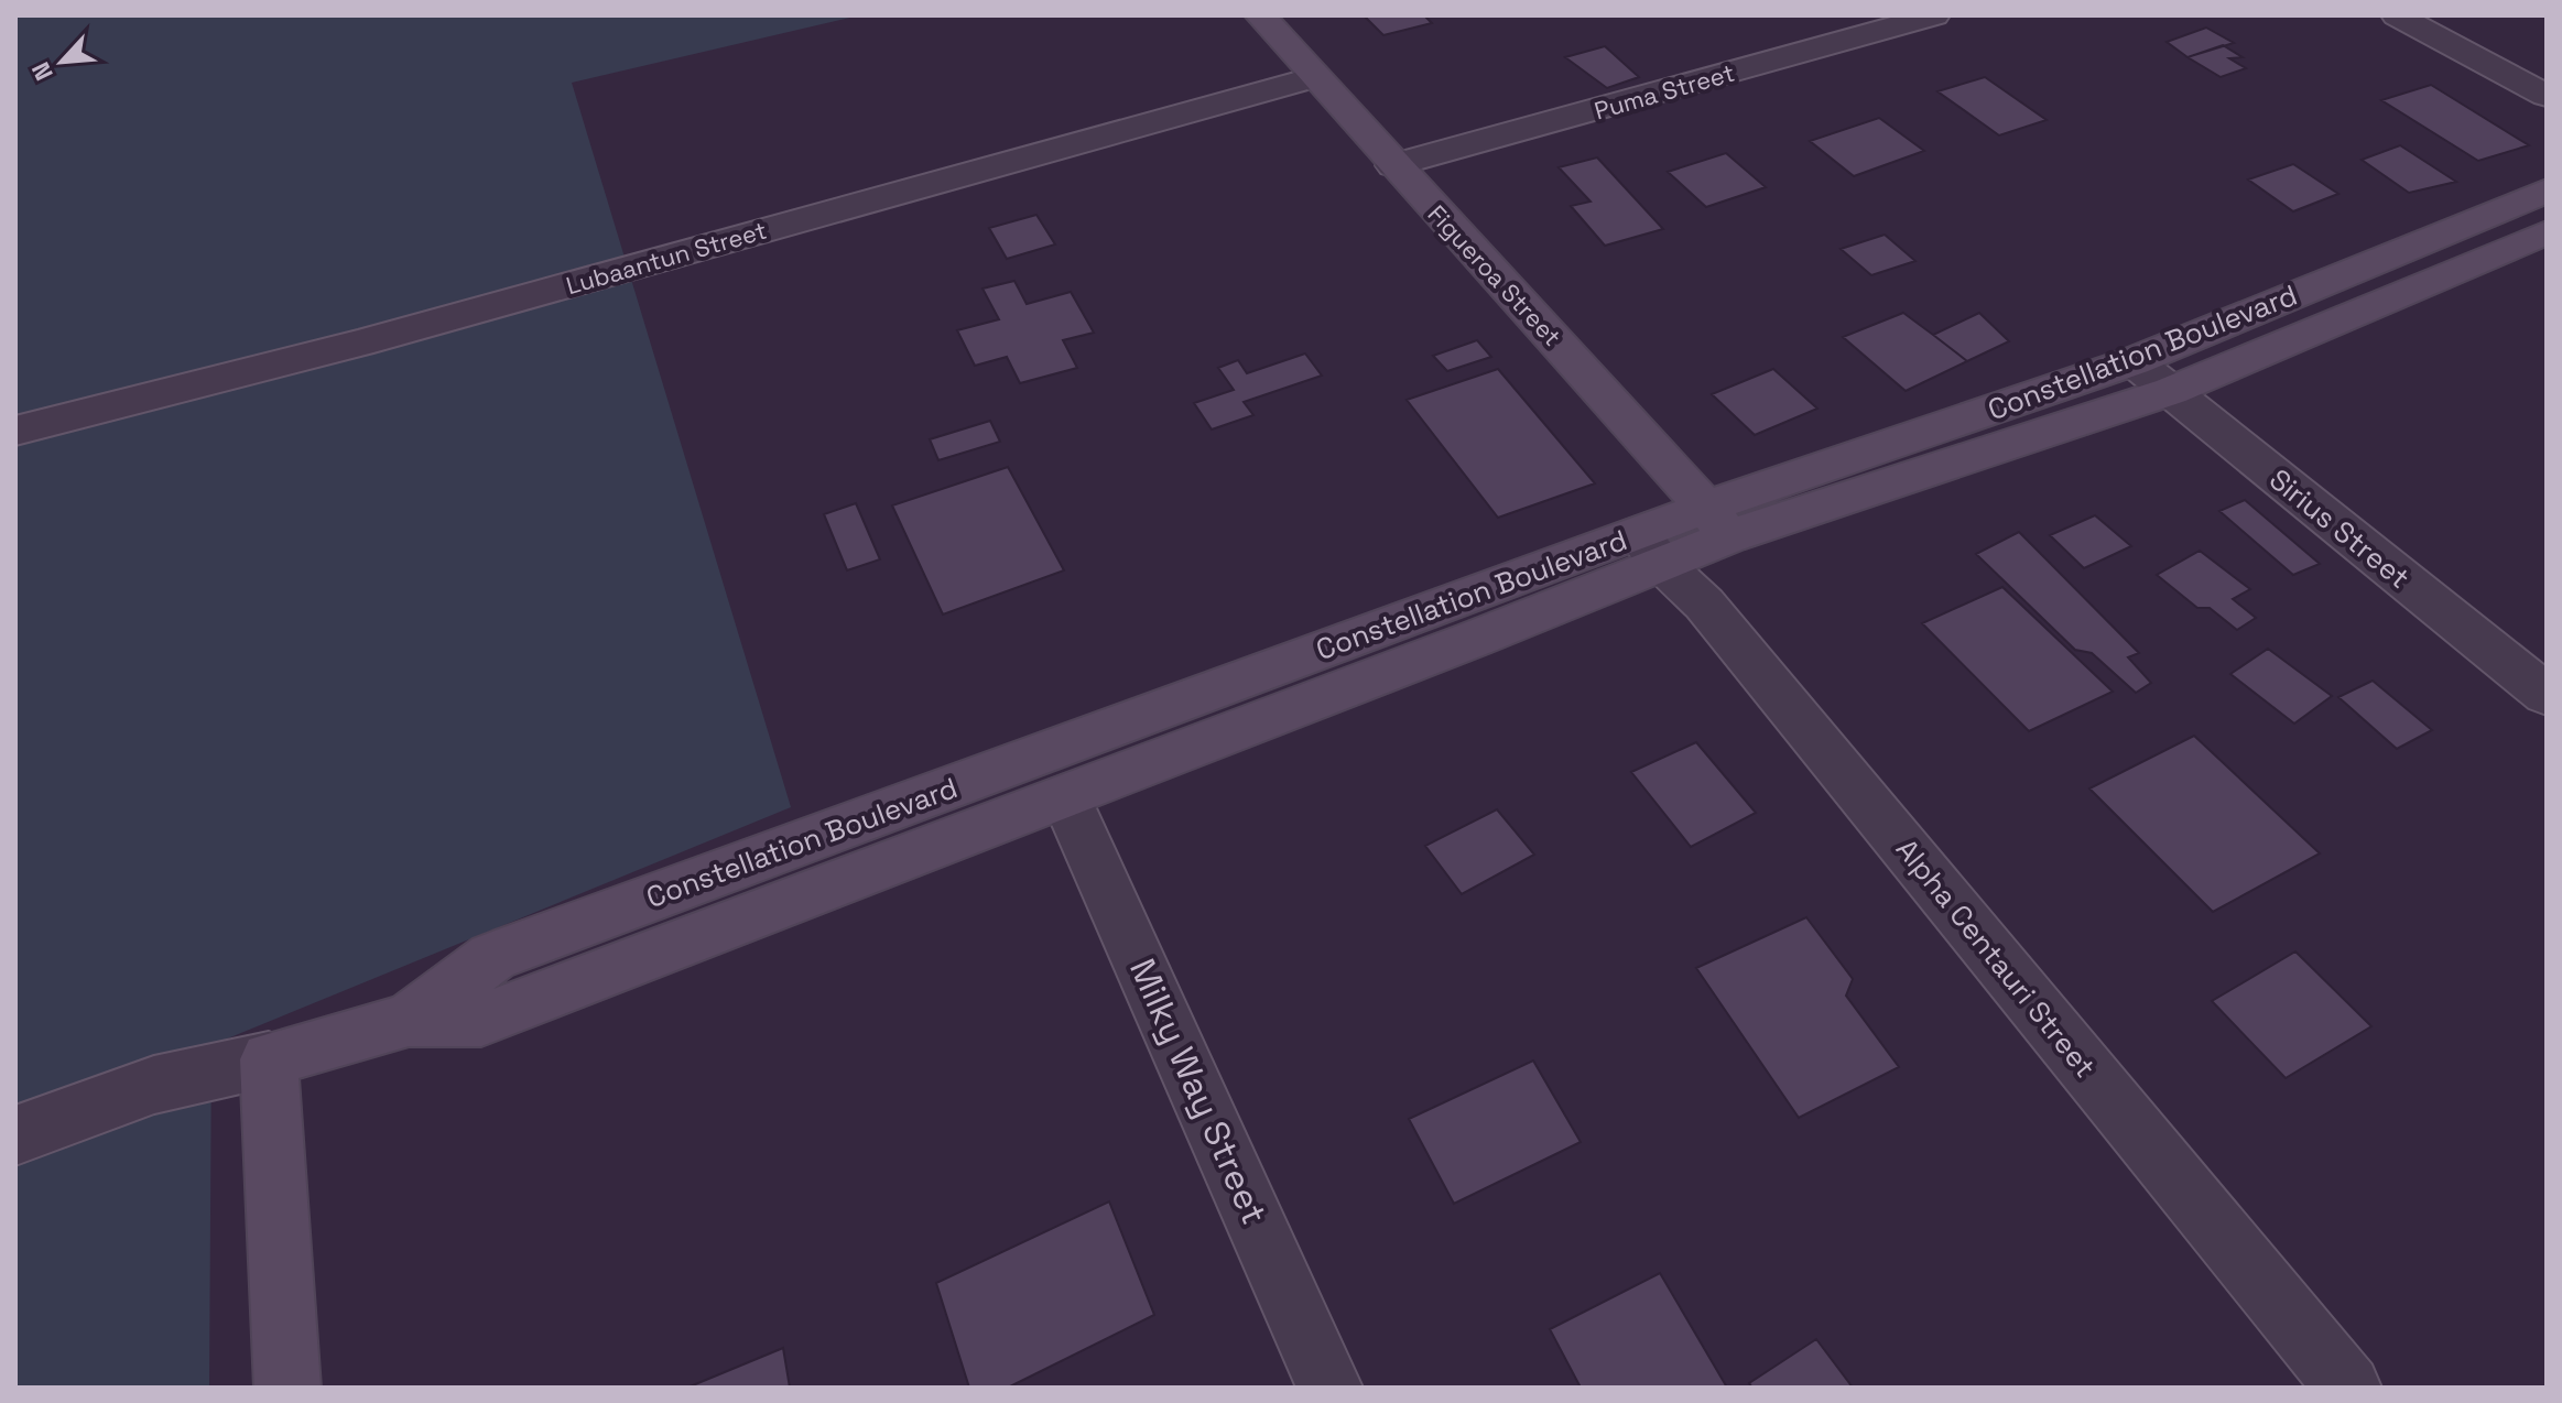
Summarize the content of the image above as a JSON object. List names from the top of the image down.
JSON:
{
  "streets": {
    "street": [
      "Puma Street",
      "Lubaantun Street",
      "Figueroa Street",
      "Constellation Boulevard",
      "Sirius Street",
      "Alpha Centauri Street",
      "Milky Way Street"
    ]
  },
  "crossings": [
    ["Puma Street", "Figueroa Street"],
    ["Lubaantun Street", "Figueroa Street"],
    ["Figueroa Street", "Constellation Boulevard"],
    ["Constellation Boulevard", "Sirius Street"],
    ["Constellation Boulevard", "Alpha Centauri Street"],
    ["Constellation Boulevard", "Milky Way Street"]
  ],
  "north": "bottom left"
}
